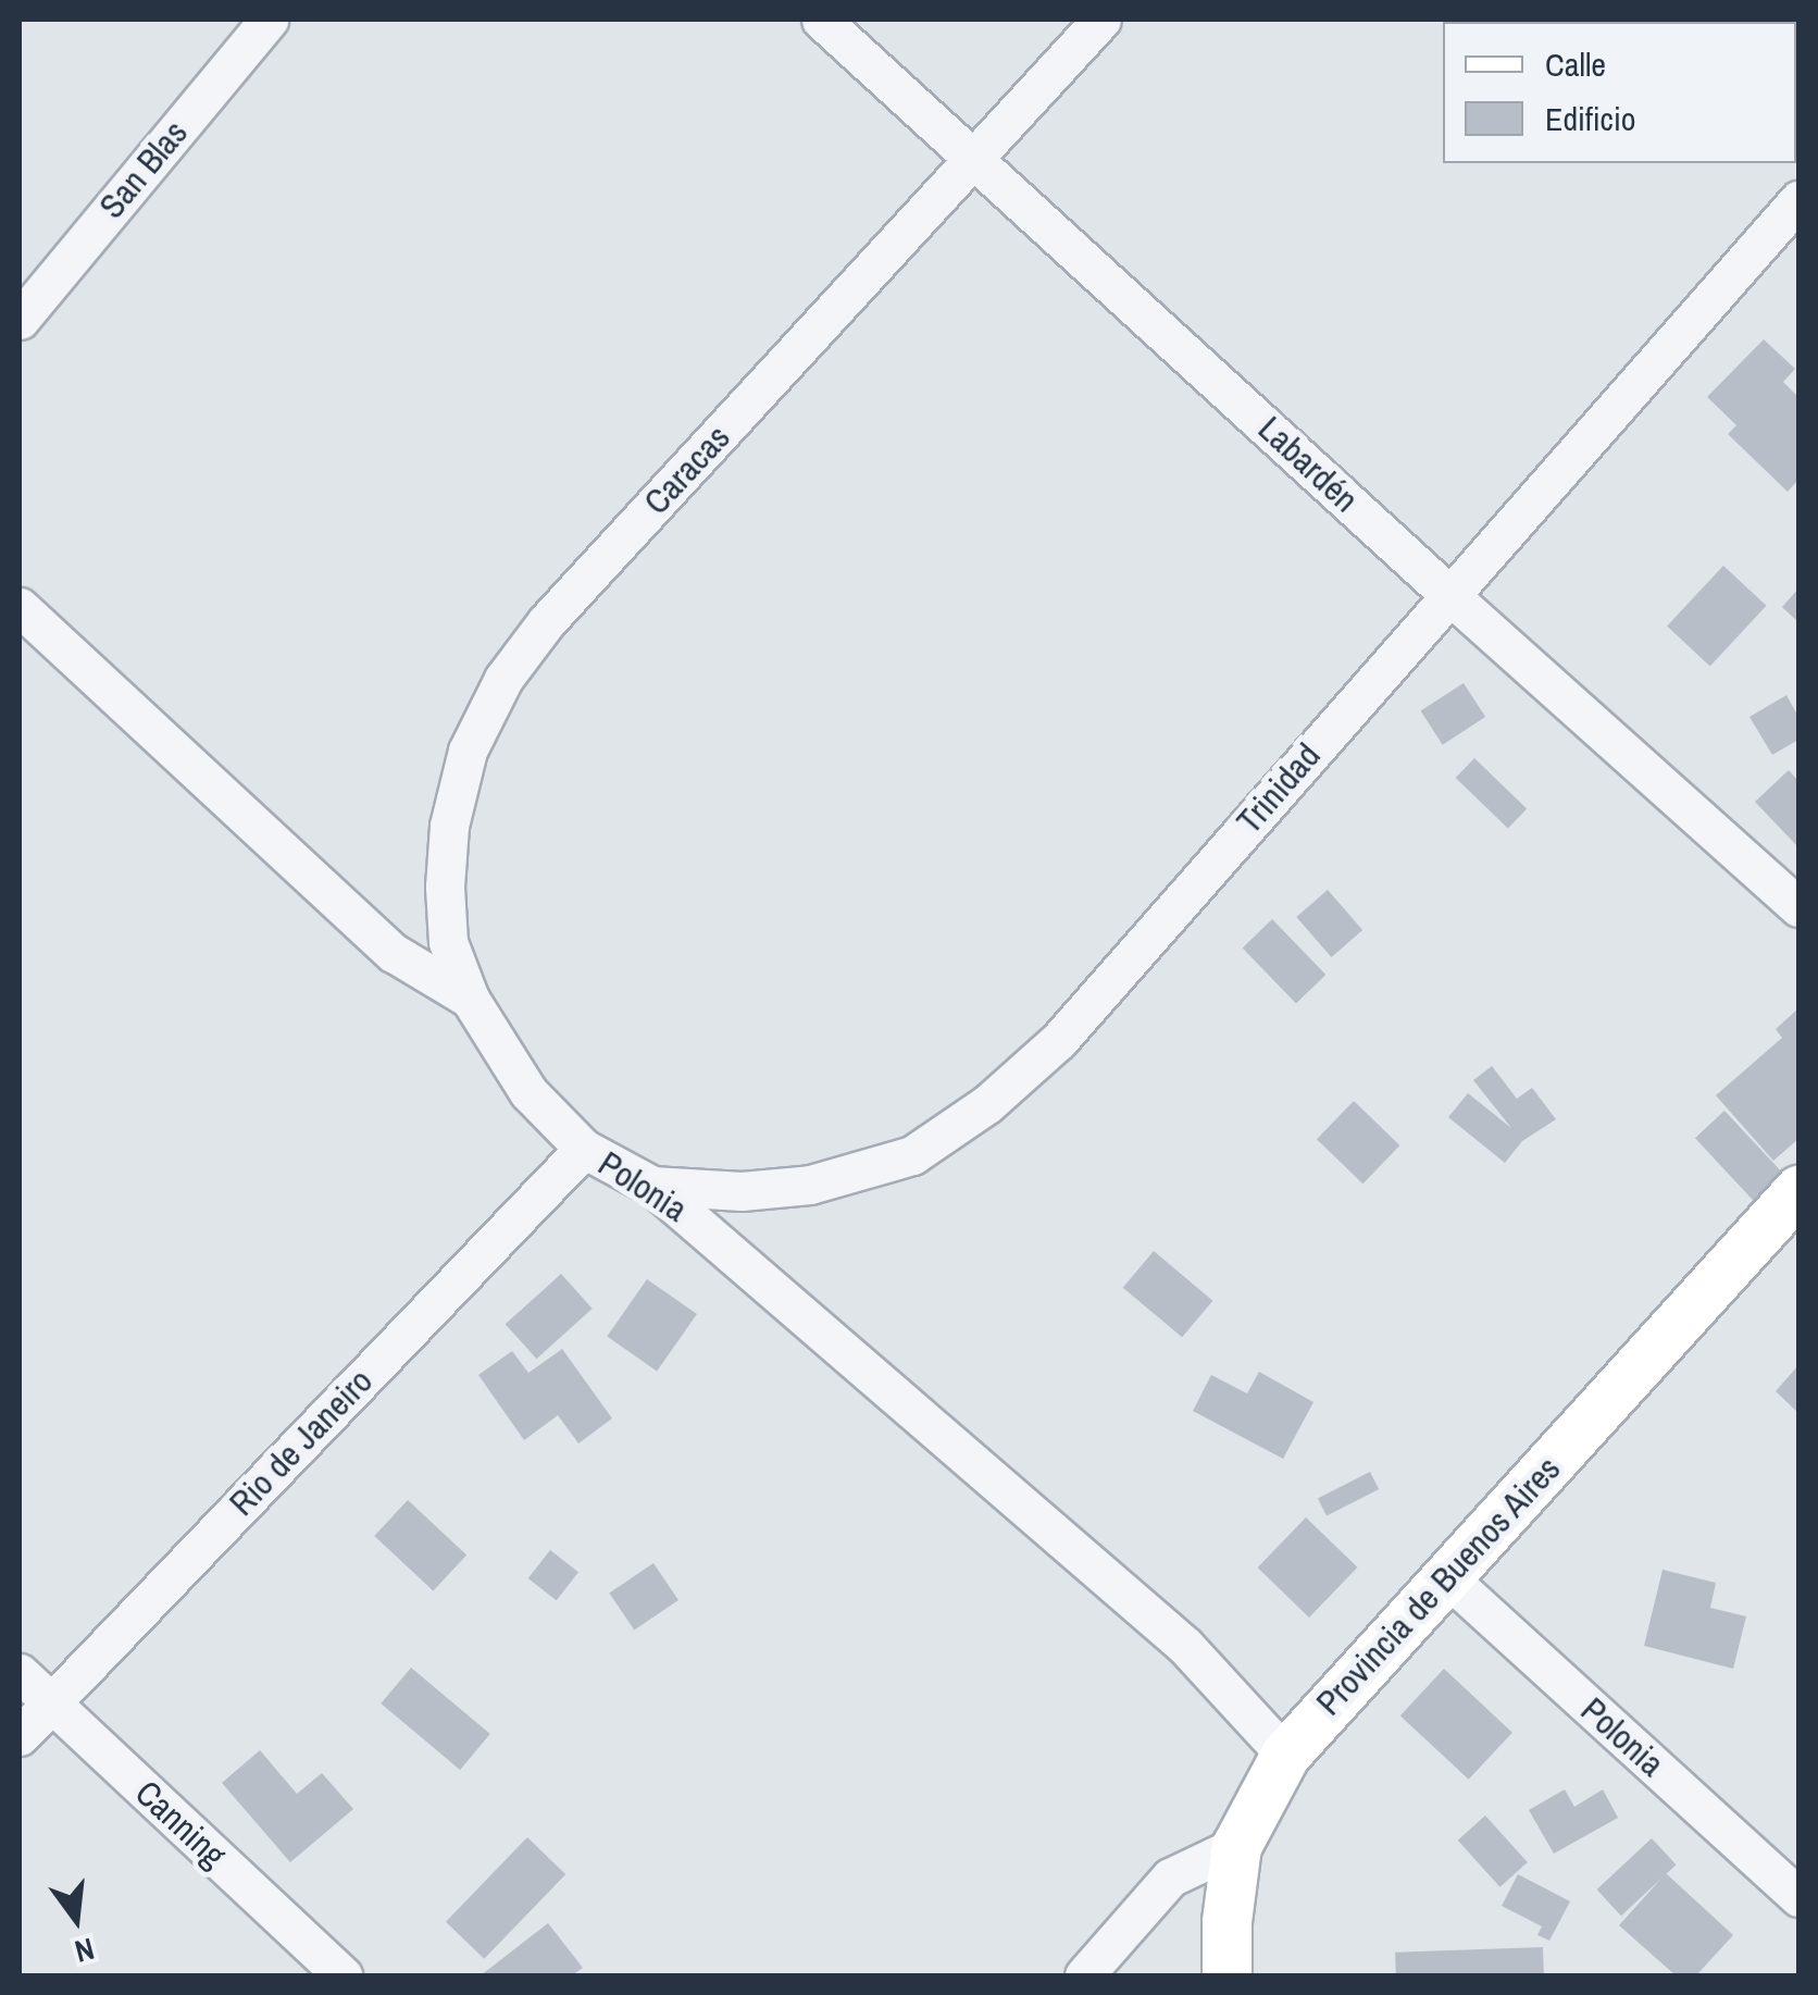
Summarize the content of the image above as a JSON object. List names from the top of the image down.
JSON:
{
  "streets": {
    "main road": ["Provincia de Buenos Aires"],
    "street": [
      "San Blas",
      "Labardén",
      "Caracas",
      "Trinidad",
      "Polonia",
      "Rio de Janeiro",
      "Canning"
    ]
  },
  "crossings": [
    ["Labardén", "Caracas"],
    ["Labardén", "Trinidad"],
    ["Caracas", "Polonia"],
    ["Trinidad", "Polonia"],
    ["Polonia", "Rio de Janeiro"],
    ["Polonia", "Provincia de Buenos Aires"],
    ["Rio de Janeiro", "Canning"]
  ],
  "legend": ["Calle", "Edificio"],
  "north": "bottom"
}
